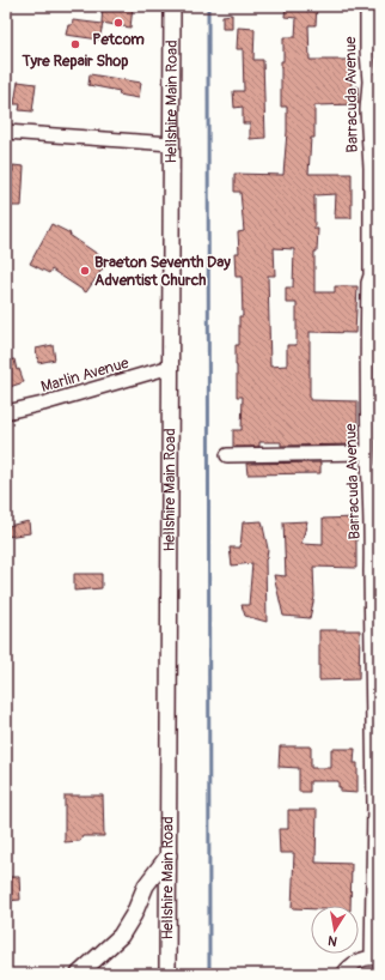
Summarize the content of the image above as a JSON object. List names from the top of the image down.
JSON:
{
  "streets": {
    "main road": ["Hellshire Main Road"],
    "street": ["Barracuda Avenue", "Marlin Avenue"]
  },
  "crossings": [
    ["Hellshire Main Road", "Marlin Avenue"]
  ],
  "places": ["Petcom", "Tyre Repair Shop", "Braeton Seventh Day Adventist Church"],
  "north": "bottom"
}
